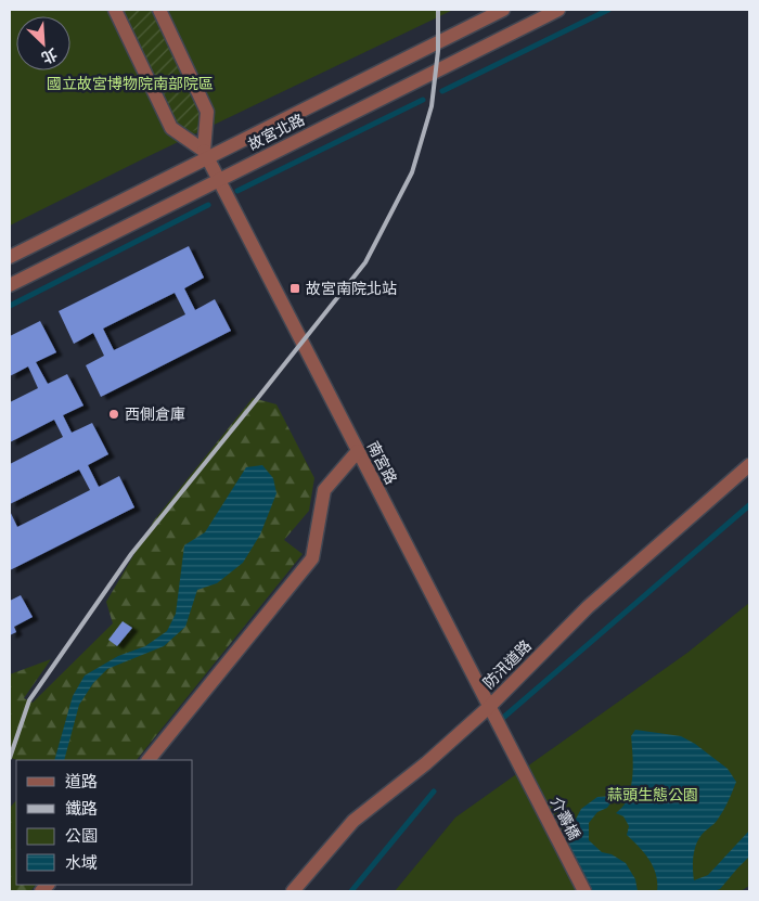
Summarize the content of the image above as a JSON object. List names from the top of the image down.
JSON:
{
  "streets": {
    "street": [
      "故宮北路",
      "南宮路",
      "防汛道路",
      "介壽橋"
    ]
  },
  "crossings": [
    ["故宮北路", "南宮路"],
    ["南宮路", "防汛道路"],
    ["南宮路", "介壽橋"]
  ],
  "parks": ["國立故宮博物院南部院區", "蒜頭生態公園"],
  "places": {
    "transit": ["故宮南院北站"],
    "other": ["西側倉庫"]
  },
  "legend": [
    "道路",
    "鐵路",
    "公園",
    "水域"
  ],
  "north": "bottom right"
}
